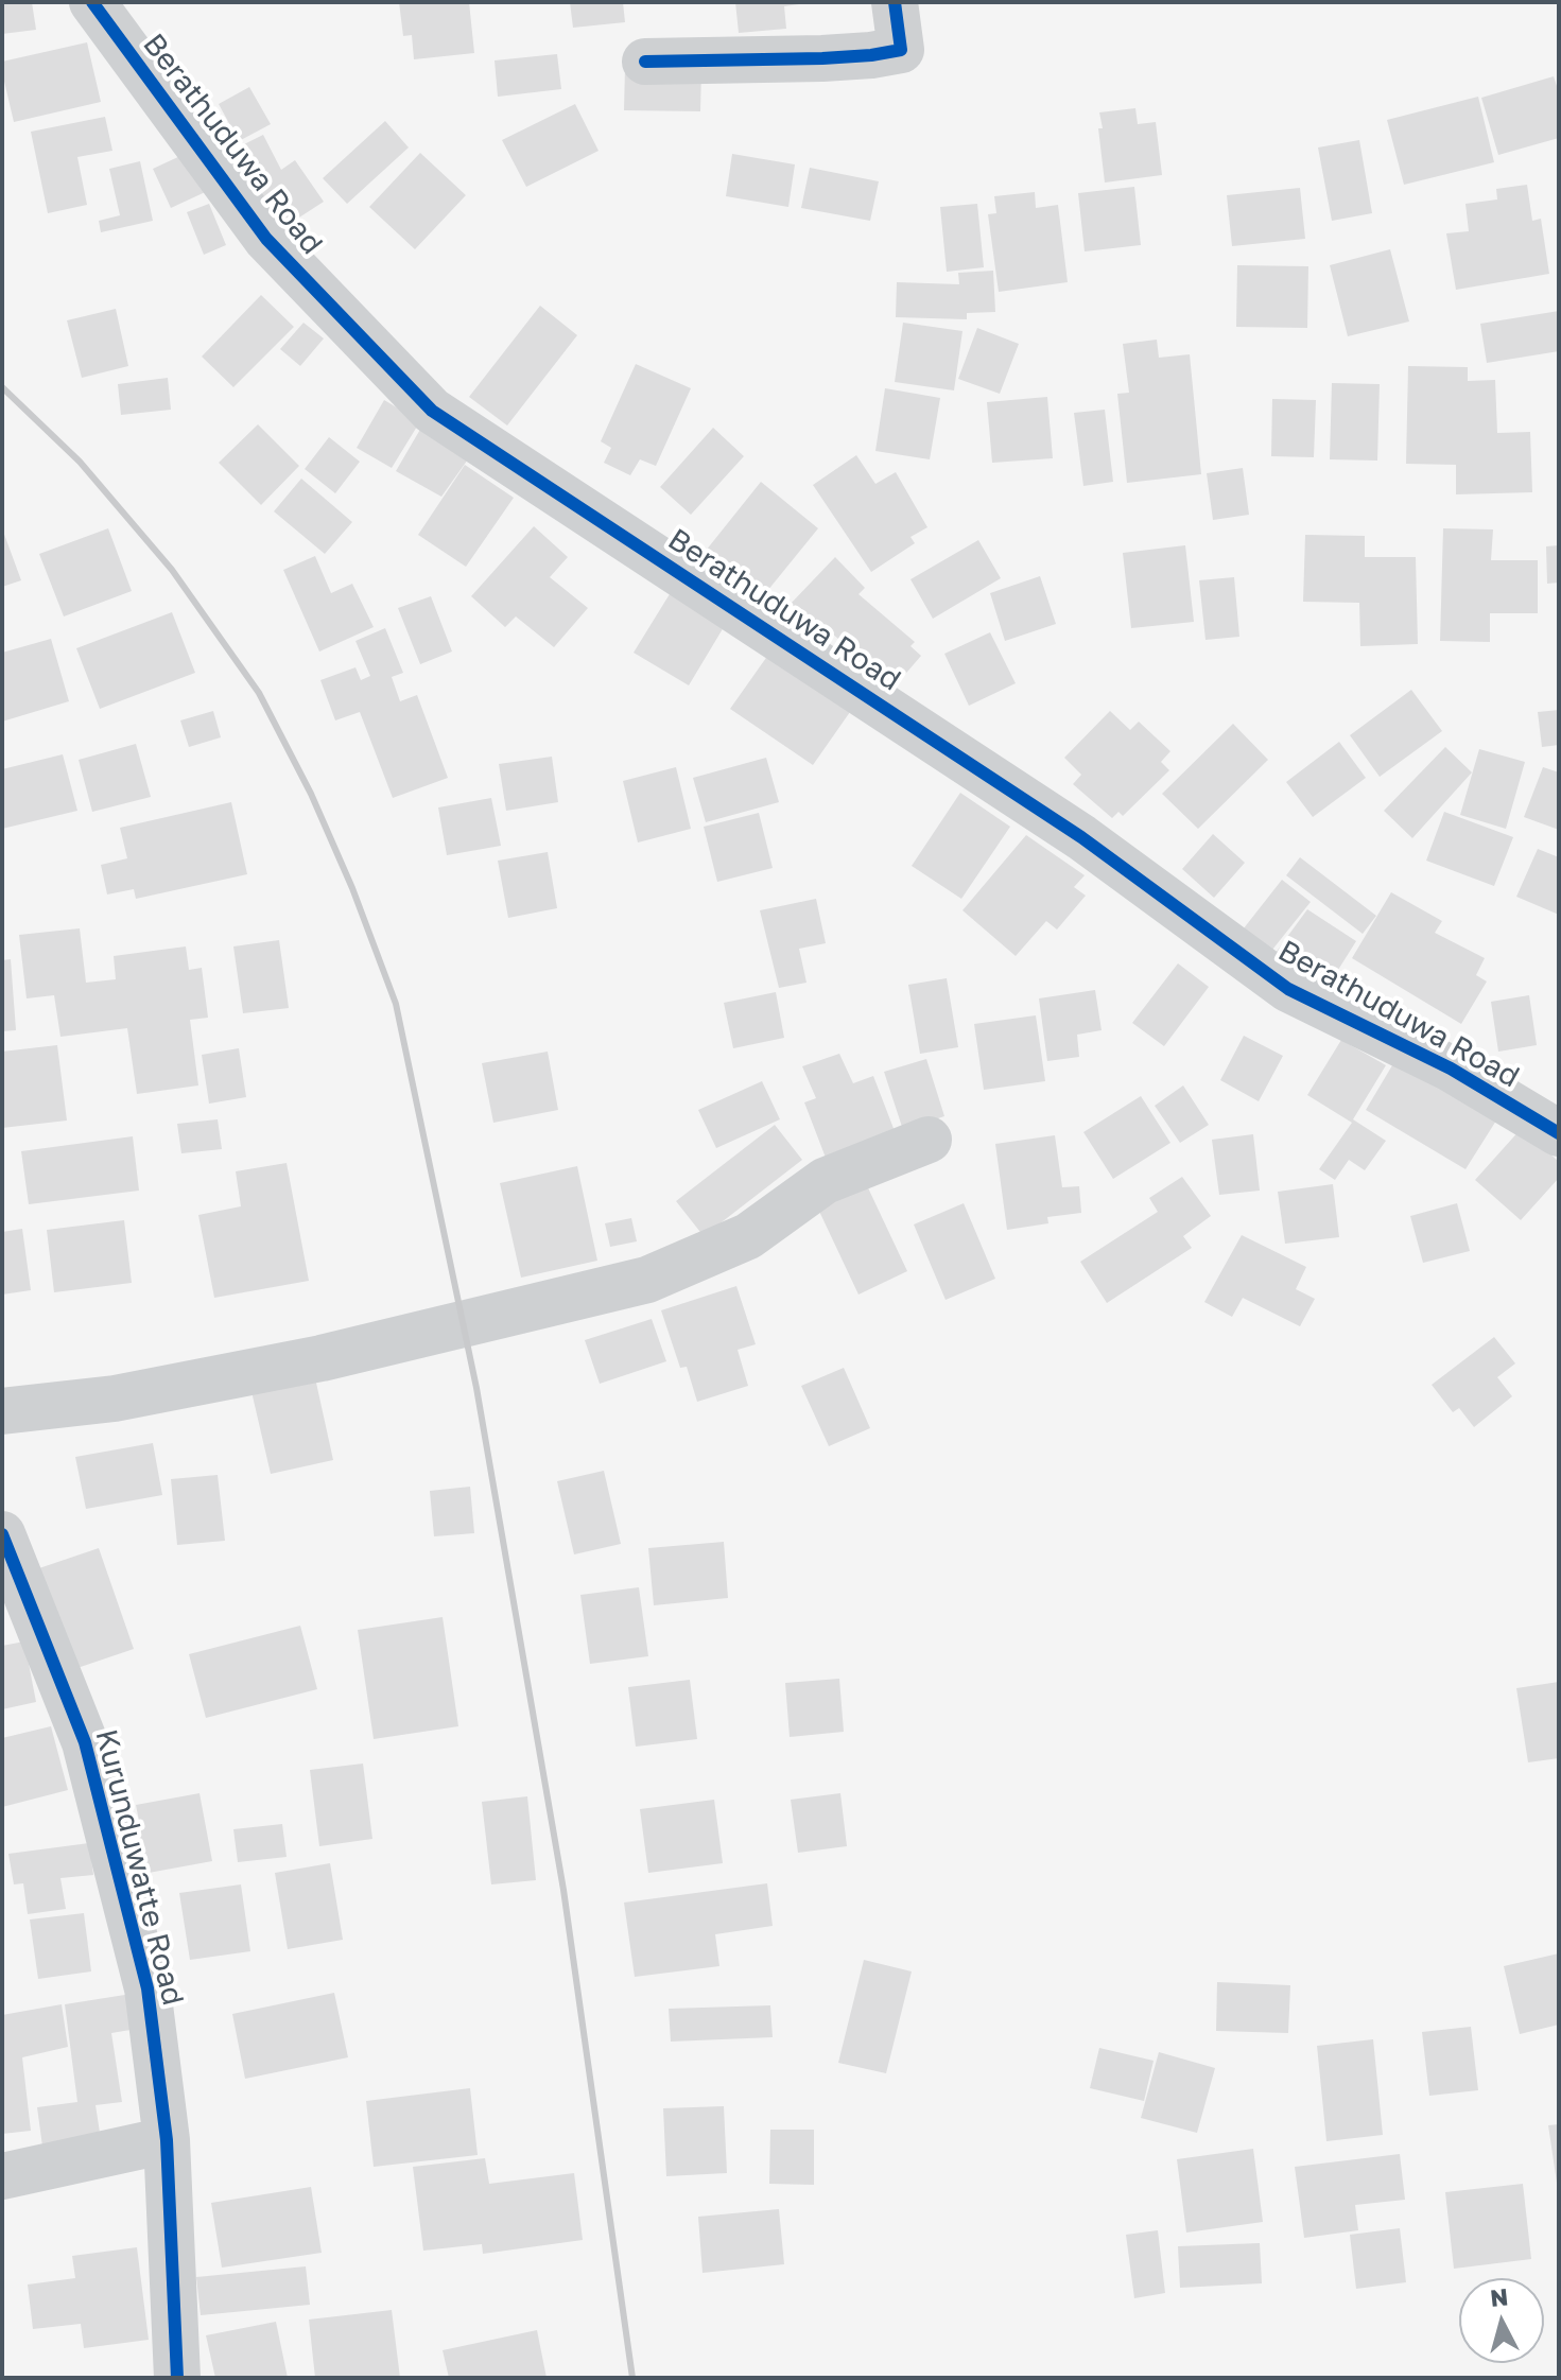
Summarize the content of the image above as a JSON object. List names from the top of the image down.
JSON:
{
  "streets": {
    "street": ["Berathuduwa Road", "Kurunduwatte Road"]
  },
  "north": "top"
}
